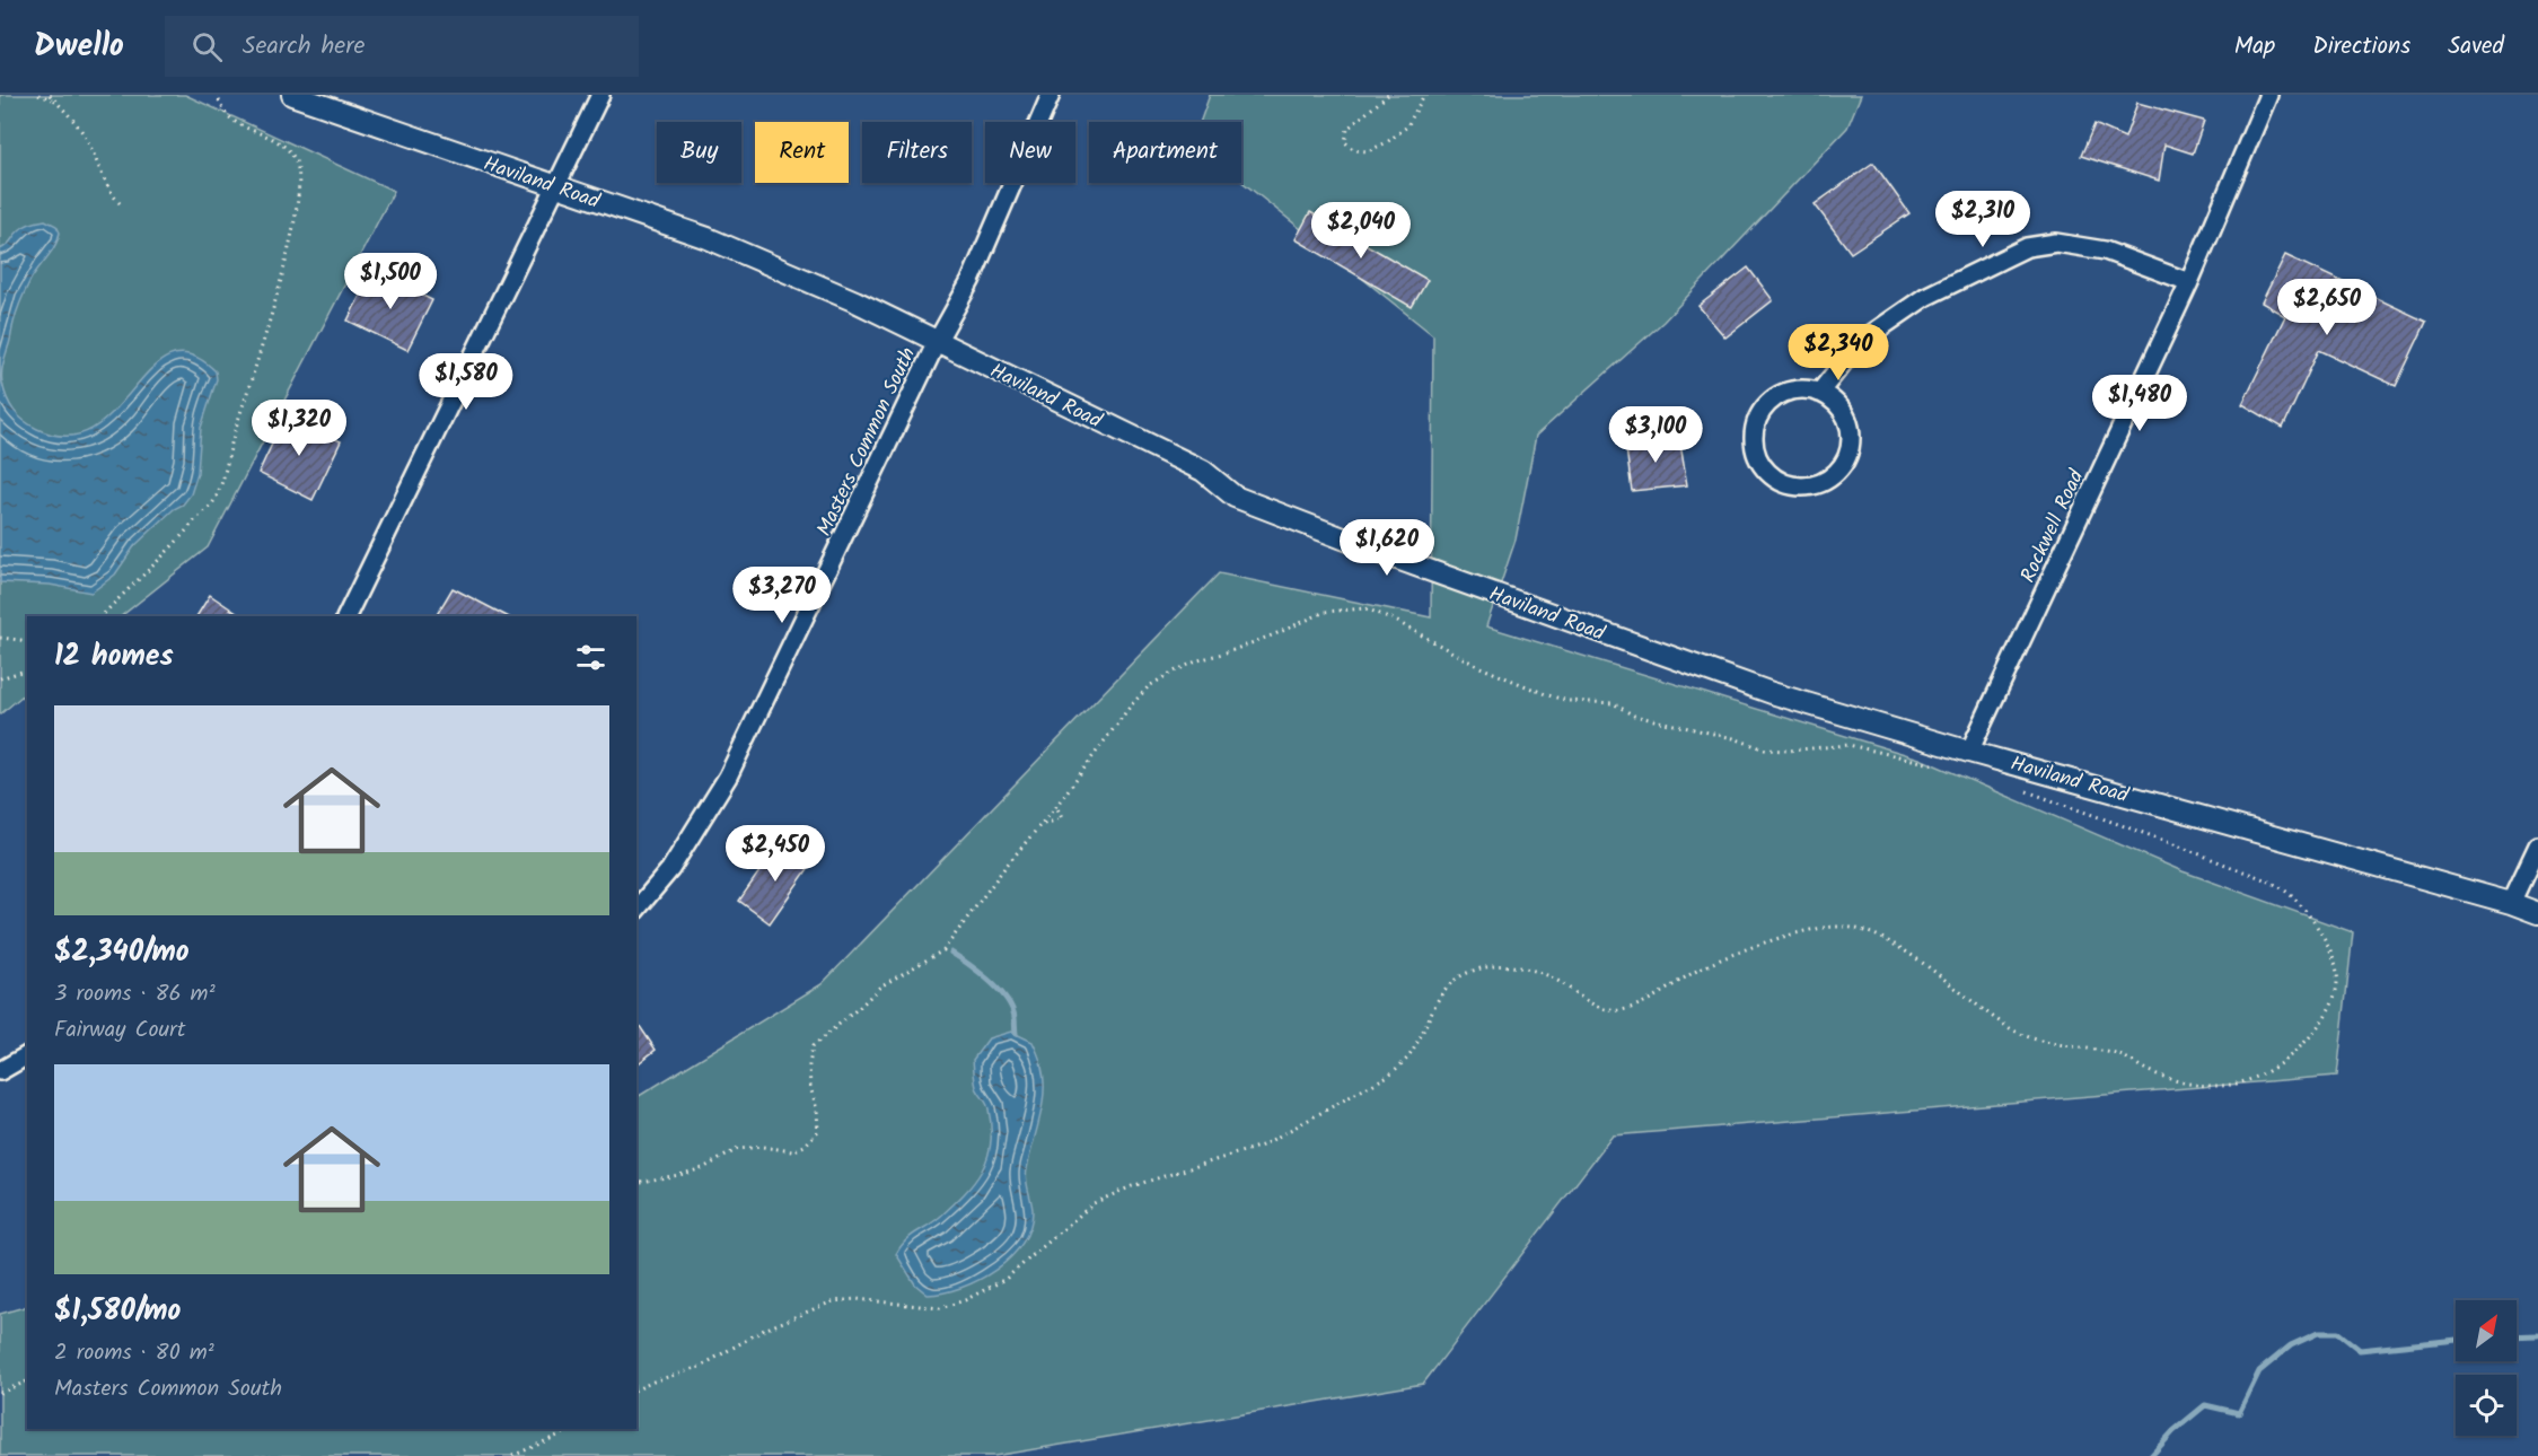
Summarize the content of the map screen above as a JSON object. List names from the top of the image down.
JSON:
{
  "streets": {
    "street": ["Haviland Road", "Masters Common South", "Rockwell Road"]
  },
  "crossings": [
    ["Haviland Road", "Masters Common South"],
    ["Haviland Road", "Rockwell Road"]
  ],
  "north": "top right",
  "page": {
    "header": "Dwello",
    "search": "Search here",
    "nav": ["Map", "Directions", "Saved"],
    "chip": [
      "Buy",
      "Rent",
      "Filters",
      "New",
      "Apartment"
    ],
    "price": [
      "$2,310",
      "$2,040",
      "$1,500",
      "$2,650",
      "$2,340",
      "$1,580",
      "$1,480",
      "$1,320",
      "$3,100",
      "$1,620",
      "$3,270",
      "$2,450"
    ],
    "heading": "12 homes",
    "list": [
      {
        "name": "$2,340/mo",
        "note": "3 rooms · 86 m² · Fairway Court"
      },
      {
        "name": "$1,580/mo",
        "note": "2 rooms · 80 m² · Masters Common South"
      }
    ]
  }
}
